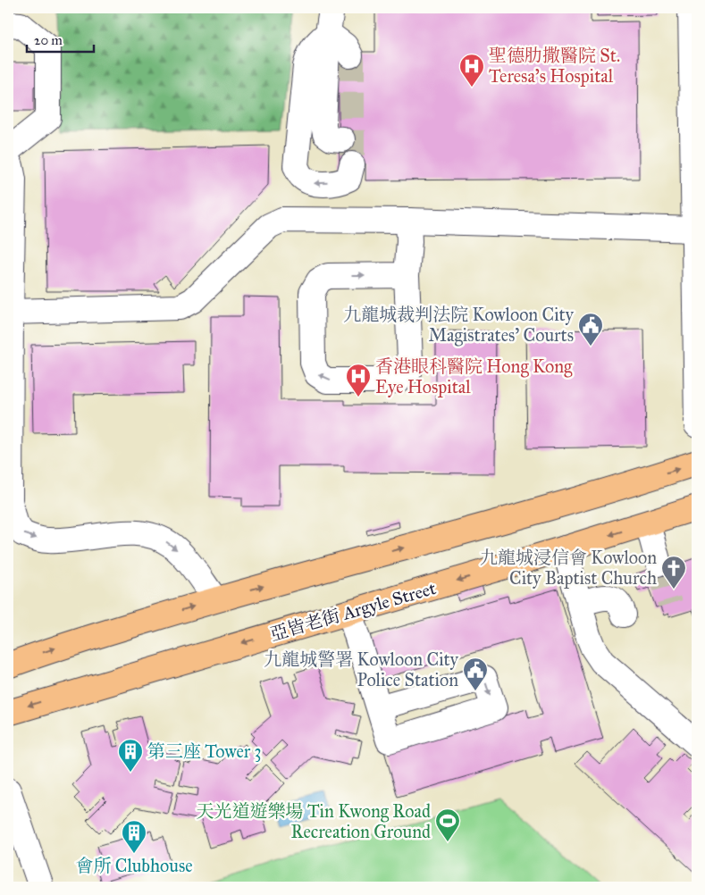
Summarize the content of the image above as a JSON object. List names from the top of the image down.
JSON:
{
  "streets": {
    "main road": ["亞皆老街 Argyle Street"]
  },
  "places": {
    "hospital": ["聖德肋撒醫院 St. Teresa's Hospital", "香港眼科醫院 Hong Kong Eye Hospital"],
    "public building": ["九龍城裁判法院 Kowloon City Magistrates' Courts", "九龍城警署 Kowloon City Police Station"],
    "church": ["九龍城浸信會 Kowloon City Baptist Church"],
    "building": ["第三座 Tower 3", "會所 Clubhouse"],
    "sports": ["天光道遊樂場 Tin Kwong Road Recreation Ground"]
  },
  "scale_bar": "20 m"
}
